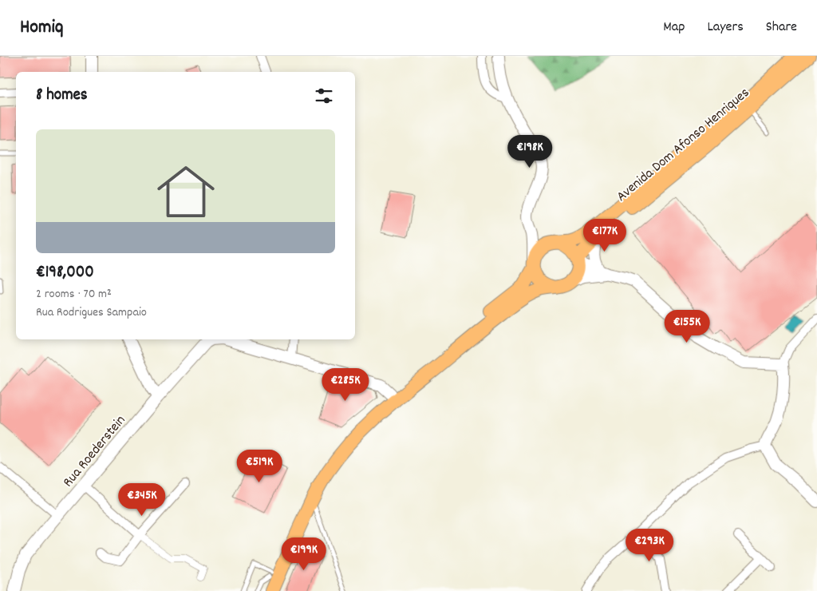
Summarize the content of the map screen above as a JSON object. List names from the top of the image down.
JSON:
{
  "streets": {
    "main road": ["Avenida Dom Afonso Henriques"],
    "street": ["Rua Roederstein"]
  },
  "page": {
    "header": "Homiq",
    "nav": ["Map", "Layers", "Share"],
    "heading": "8 homes",
    "list": [
      {
        "name": "€198,000",
        "note": "2 rooms · 70 m² · Rua Rodrigues Sampaio"
      }
    ],
    "price": [
      "€198K",
      "€177K",
      "€155K",
      "€285K",
      "€519K",
      "€345K",
      "€293K",
      "€199K"
    ]
  }
}
